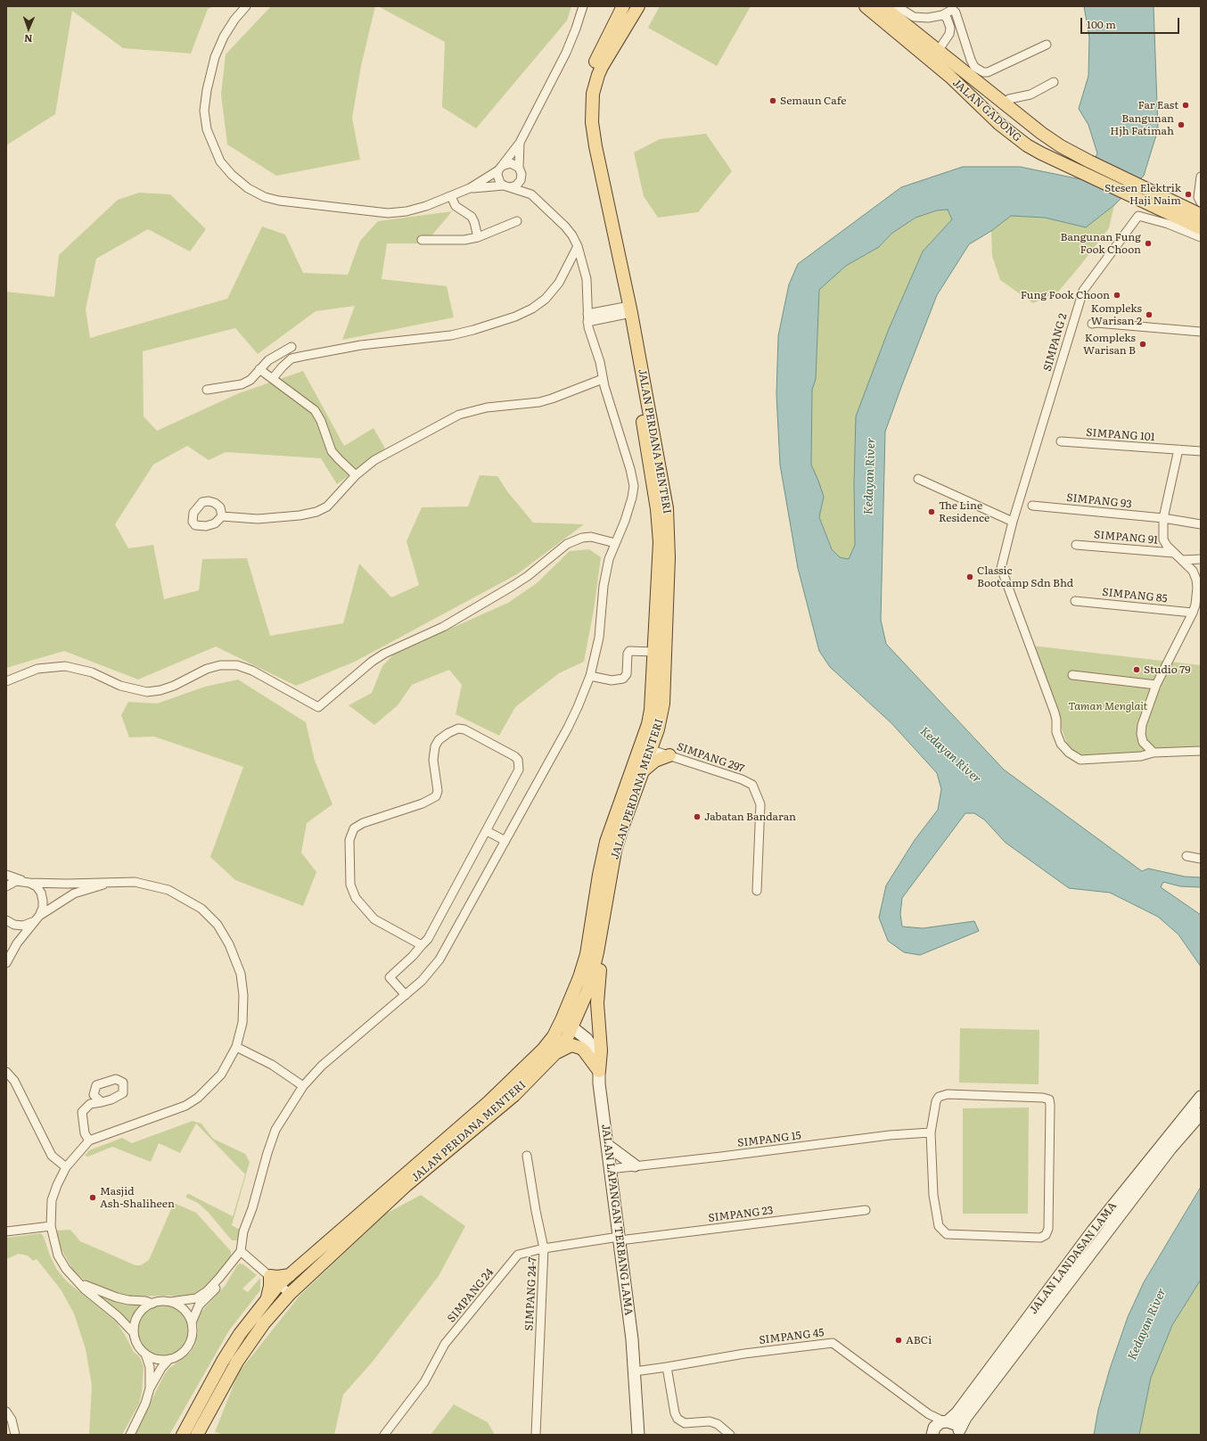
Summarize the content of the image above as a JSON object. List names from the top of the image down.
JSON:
{
  "streets": {
    "main road": [
      "JALAN GADONG",
      "JALAN PERDANA MENTERI",
      "JALAN LAPANGAN TERBANG LAMA",
      "JALAN LANDASAN LAMA"
    ],
    "street": [
      "SIMPANG 2",
      "SIMPANG 101",
      "SIMPANG 93",
      "SIMPANG 91",
      "SIMPANG 85",
      "SIMPANG 297",
      "SIMPANG 15",
      "SIMPANG 23",
      "SIMPANG 24-7",
      "SIMPANG 24",
      "SIMPANG 45"
    ]
  },
  "crossings": [
    ["JALAN PERDANA MENTERI", "SIMPANG 297"],
    ["JALAN PERDANA MENTERI", "JALAN LAPANGAN TERBANG LAMA"],
    ["SIMPANG 15", "JALAN LAPANGAN TERBANG LAMA"],
    ["SIMPANG 23", "JALAN LAPANGAN TERBANG LAMA"],
    ["SIMPANG 23", "SIMPANG 24"],
    ["JALAN LAPANGAN TERBANG LAMA", "SIMPANG 24"],
    ["JALAN LAPANGAN TERBANG LAMA", "SIMPANG 45"],
    ["JALAN LANDASAN LAMA", "SIMPANG 45"],
    ["SIMPANG 24-7", "SIMPANG 24"]
  ],
  "water": ["Kedayan River"],
  "parks": ["Taman Menglait"],
  "places": [
    "Semaun Cafe",
    "Far East",
    "Bangunan Hjh Fatimah",
    "Stesen Elektrik Haji Naim",
    "Bangunan Fung Fook Choon",
    "Fung Fook Choon",
    "Kompleks Warisan 2",
    "Kompleks Warisan B",
    "The Line Residence",
    "Classic Bootcamp Sdn Bhd",
    "Studio 79",
    "Jabatan Bandaran",
    "Masjid Ash-Shaliheen",
    "ABCi"
  ],
  "scale_bar": "100 m",
  "north": "bottom"
}
